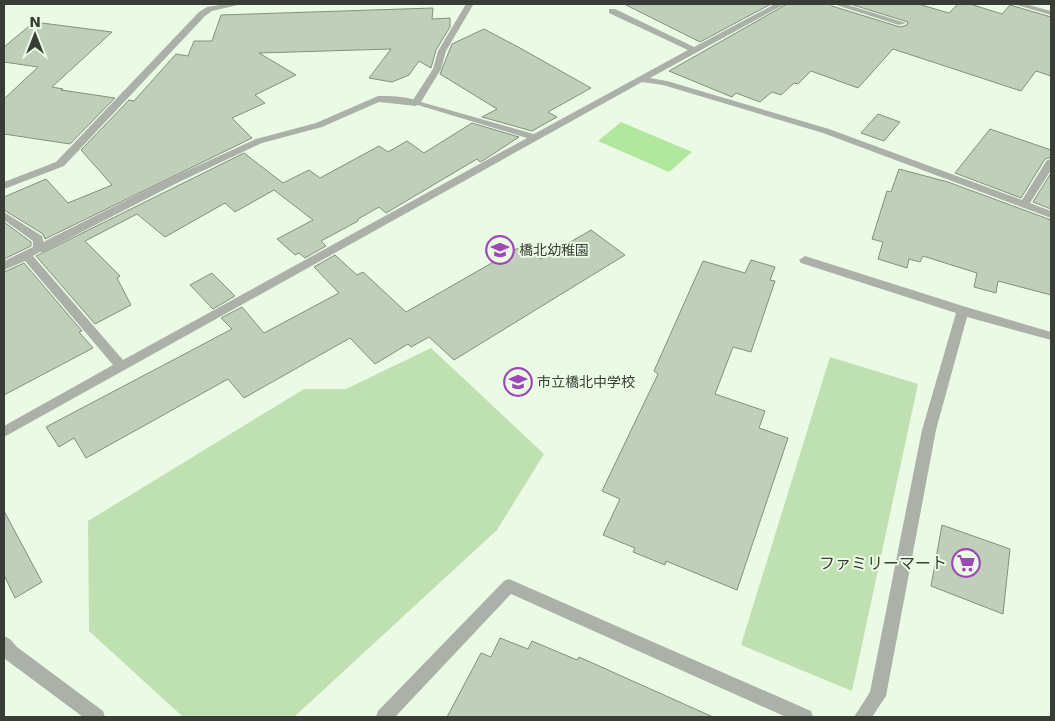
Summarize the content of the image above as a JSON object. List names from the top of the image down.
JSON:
{
  "places": {
    "school or university": ["橋北幼稚園", "市立橋北中学校"],
    "supermarket": ["ファミリーマート"]
  },
  "north": "top"
}
